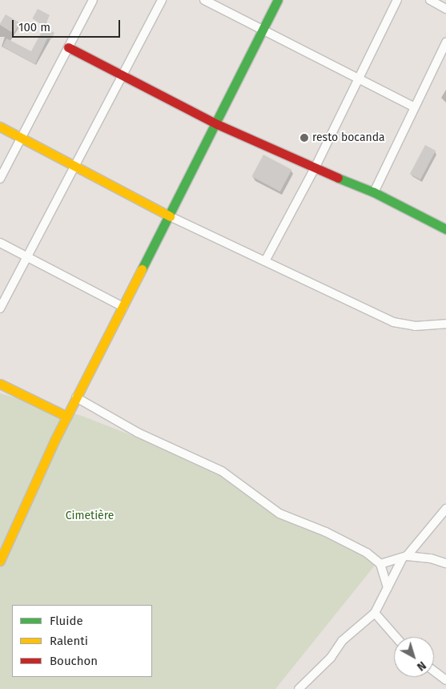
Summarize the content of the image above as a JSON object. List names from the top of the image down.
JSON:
{
  "parks": ["Cimetière"],
  "places": ["resto bocanda"],
  "legend": ["Fluide", "Ralenti", "Bouchon"],
  "scale_bar": "100 m",
  "north": "bottom right"
}
